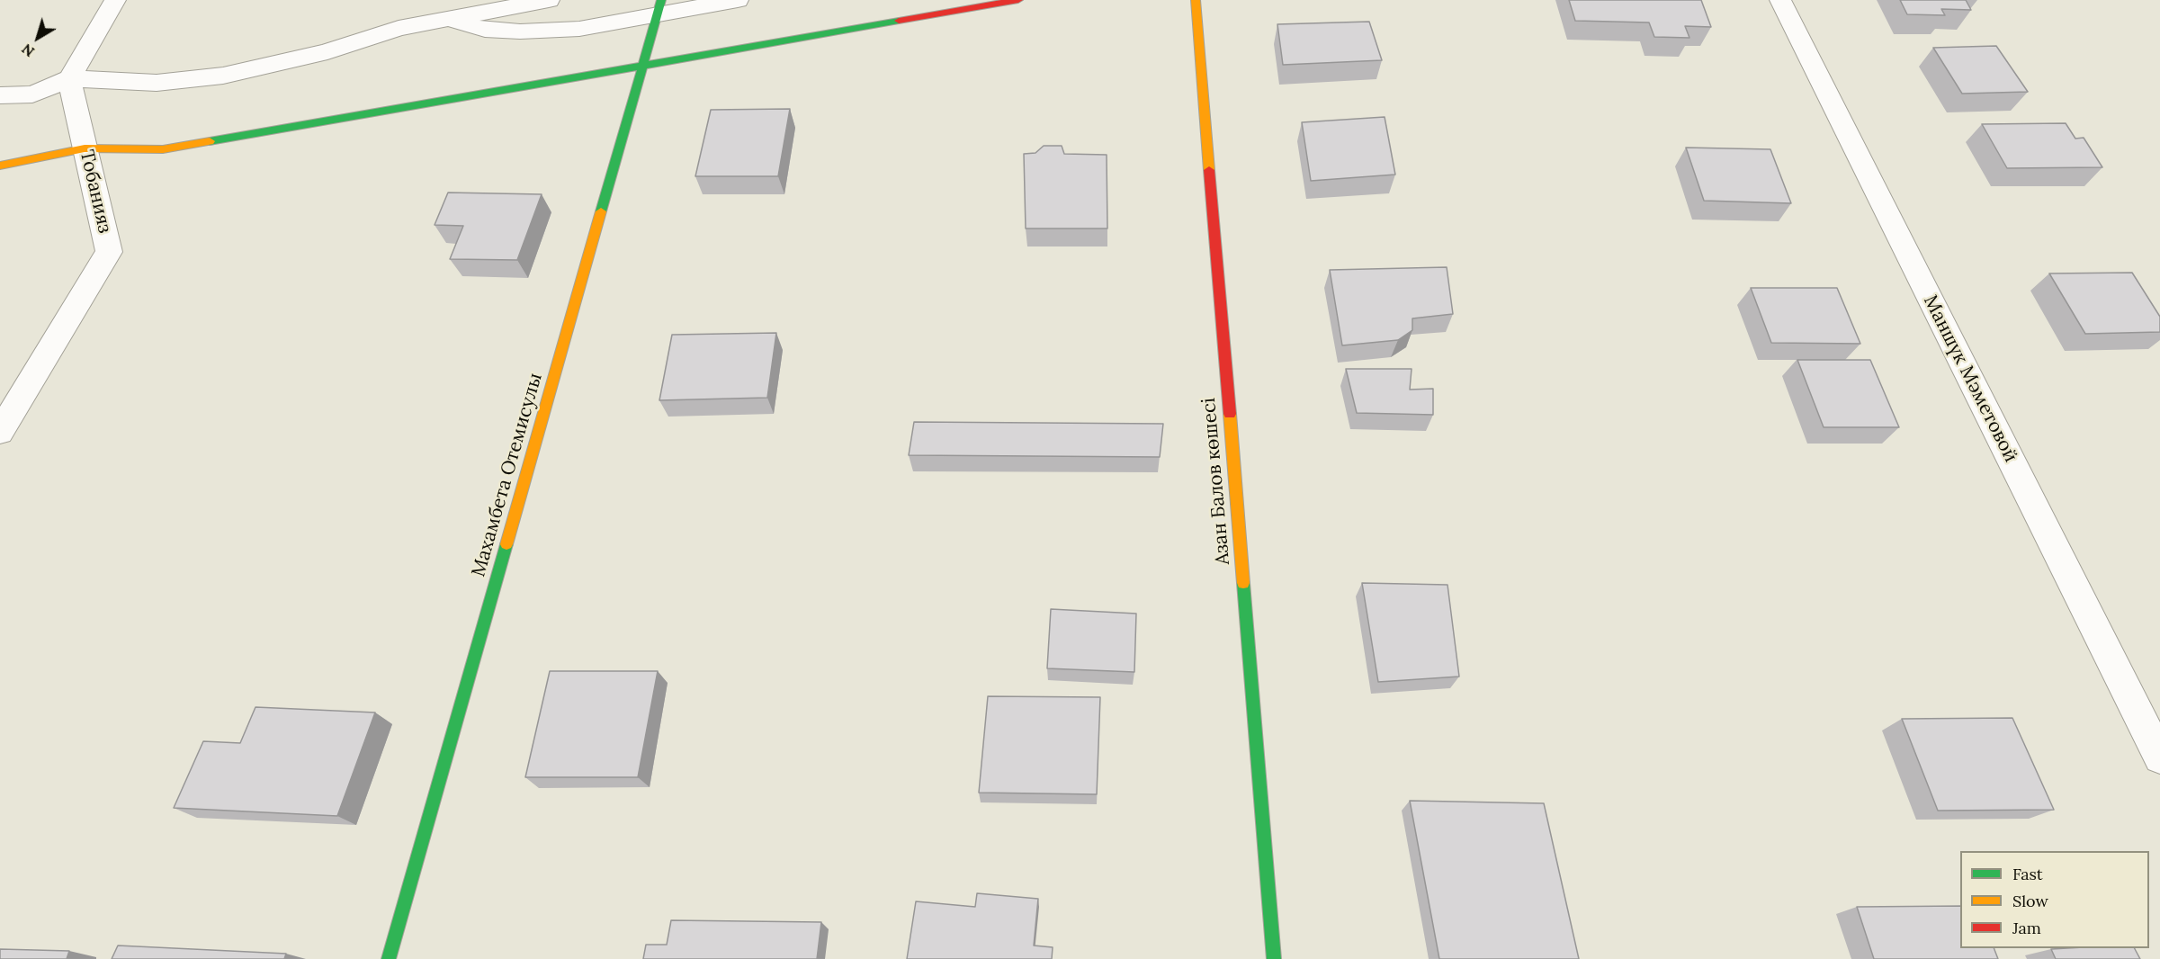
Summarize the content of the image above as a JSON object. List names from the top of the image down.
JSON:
{
  "streets": {
    "street": [
      "Тобанияз",
      "Маншүк Мәметовой",
      "Махамбета Отемисулы",
      "Азан Балов көшесі"
    ]
  },
  "legend": ["Fast", "Slow", "Jam"],
  "north": "bottom left"
}
